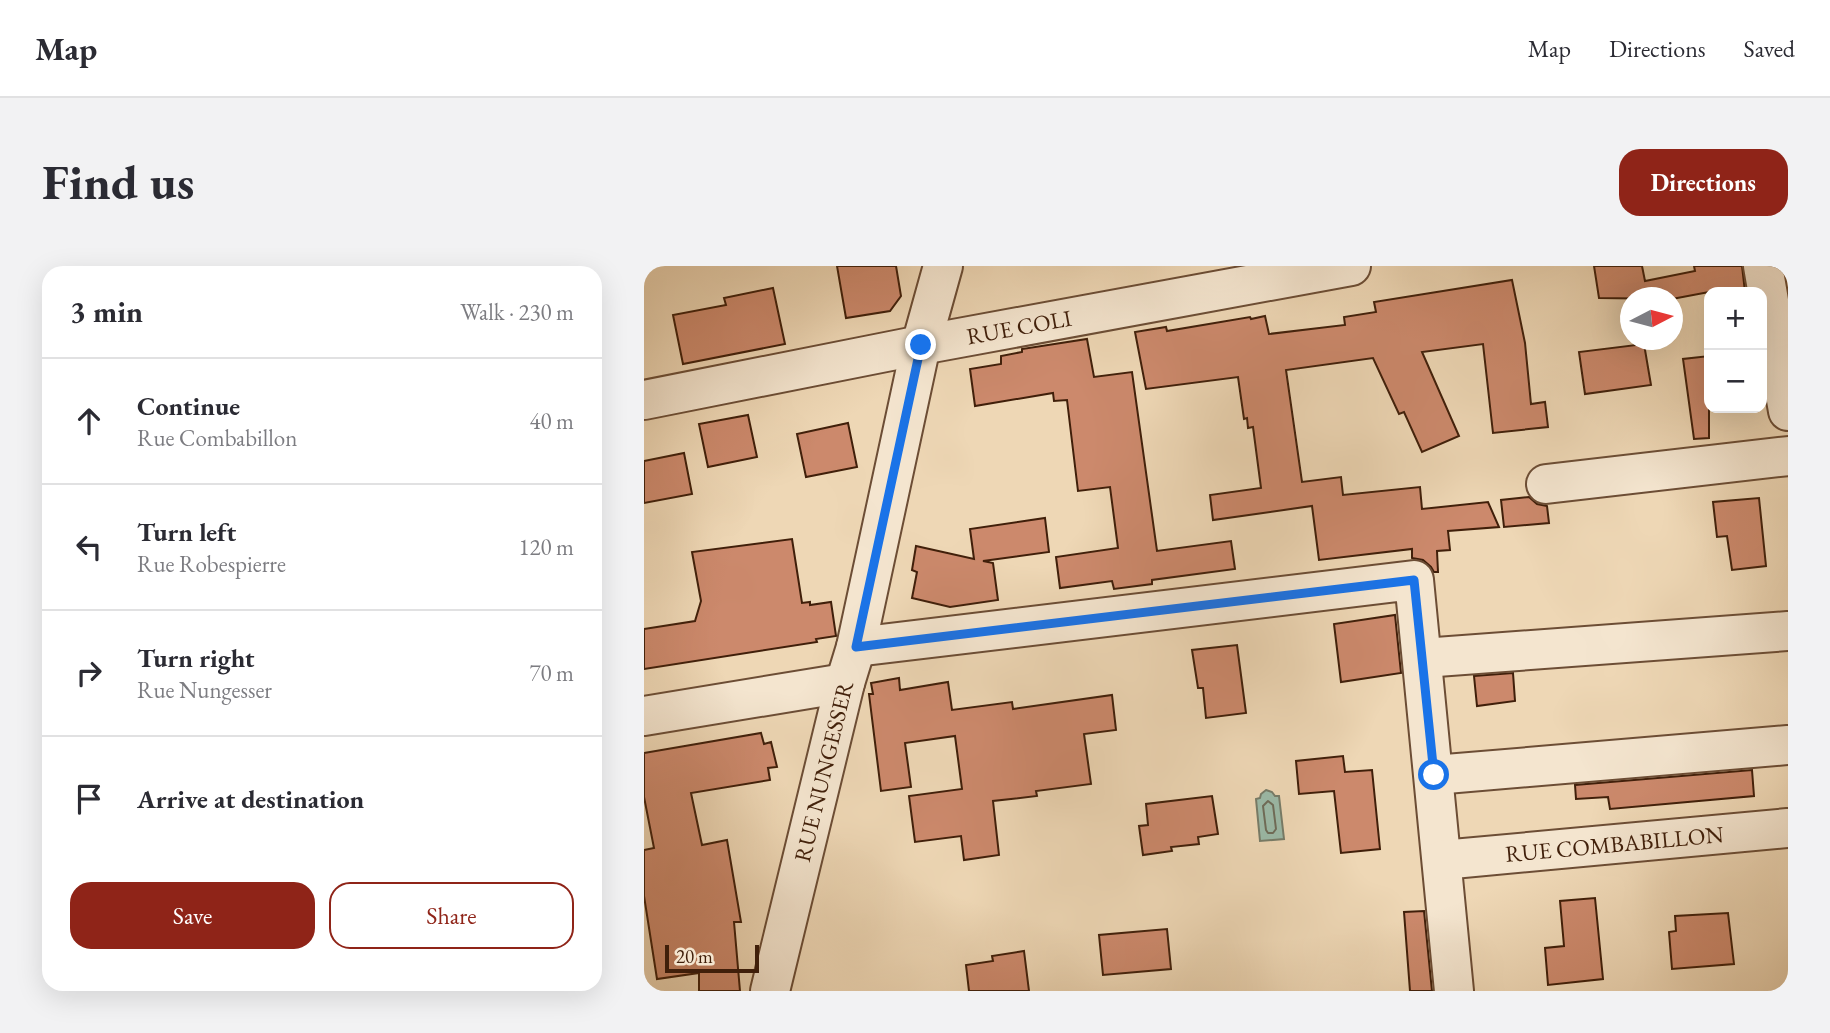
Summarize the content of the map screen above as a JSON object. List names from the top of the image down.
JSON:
{
  "streets": {
    "street": ["RUE COLI", "RUE NUNGESSER", "RUE COMBABILLON"]
  },
  "crossings": [
    ["RUE COLI", "RUE NUNGESSER"]
  ],
  "scale_bar": "20 m",
  "north": "right",
  "page": {
    "header": "Map",
    "nav": ["Map", "Directions", "Saved"],
    "buttons": [
      "Directions",
      ["Save", "Share"]
    ],
    "title": "Find us",
    "heading": ["3 min", "Walk · 230 m"],
    "map_buttons": ["+", "−"],
    "list": [
      ["Continue", "Rue Combabillon", "40 m"],
      ["Turn left", "Rue Robespierre", "120 m"],
      ["Turn right", "Rue Nungesser", "70 m"],
      "Arrive at destination"
    ],
    "scale": "20 m"
  }
}
